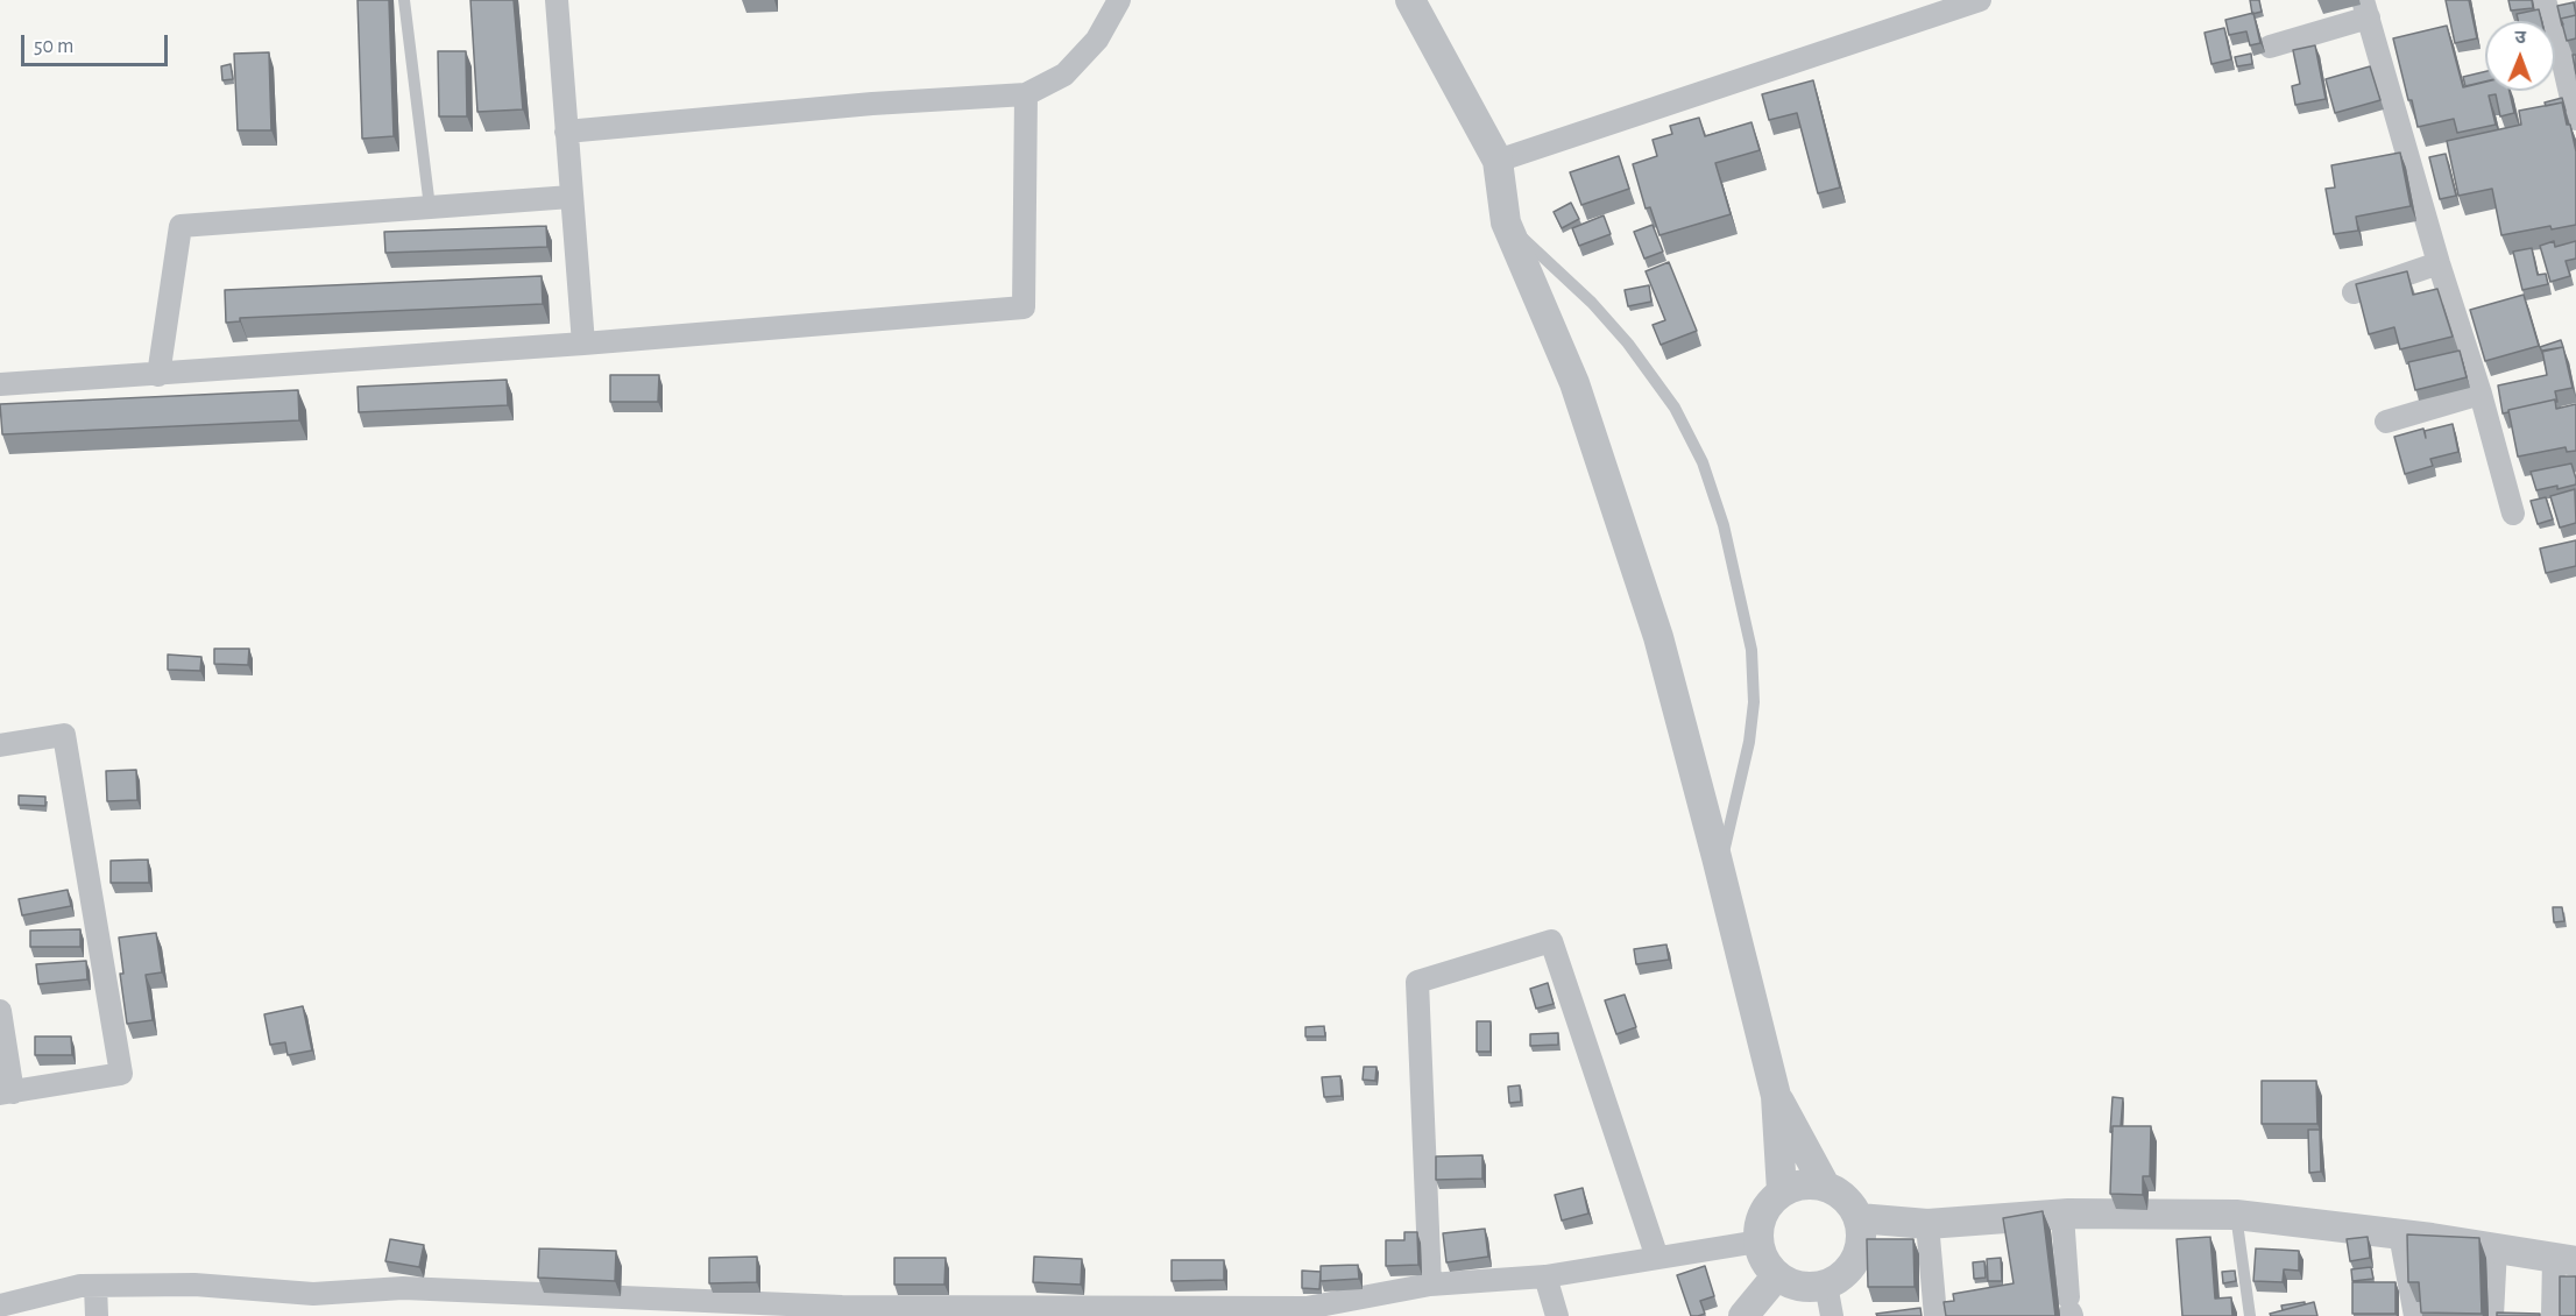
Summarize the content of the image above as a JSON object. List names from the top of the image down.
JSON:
{
  "scale_bar": "50 m",
  "north": "top"
}
